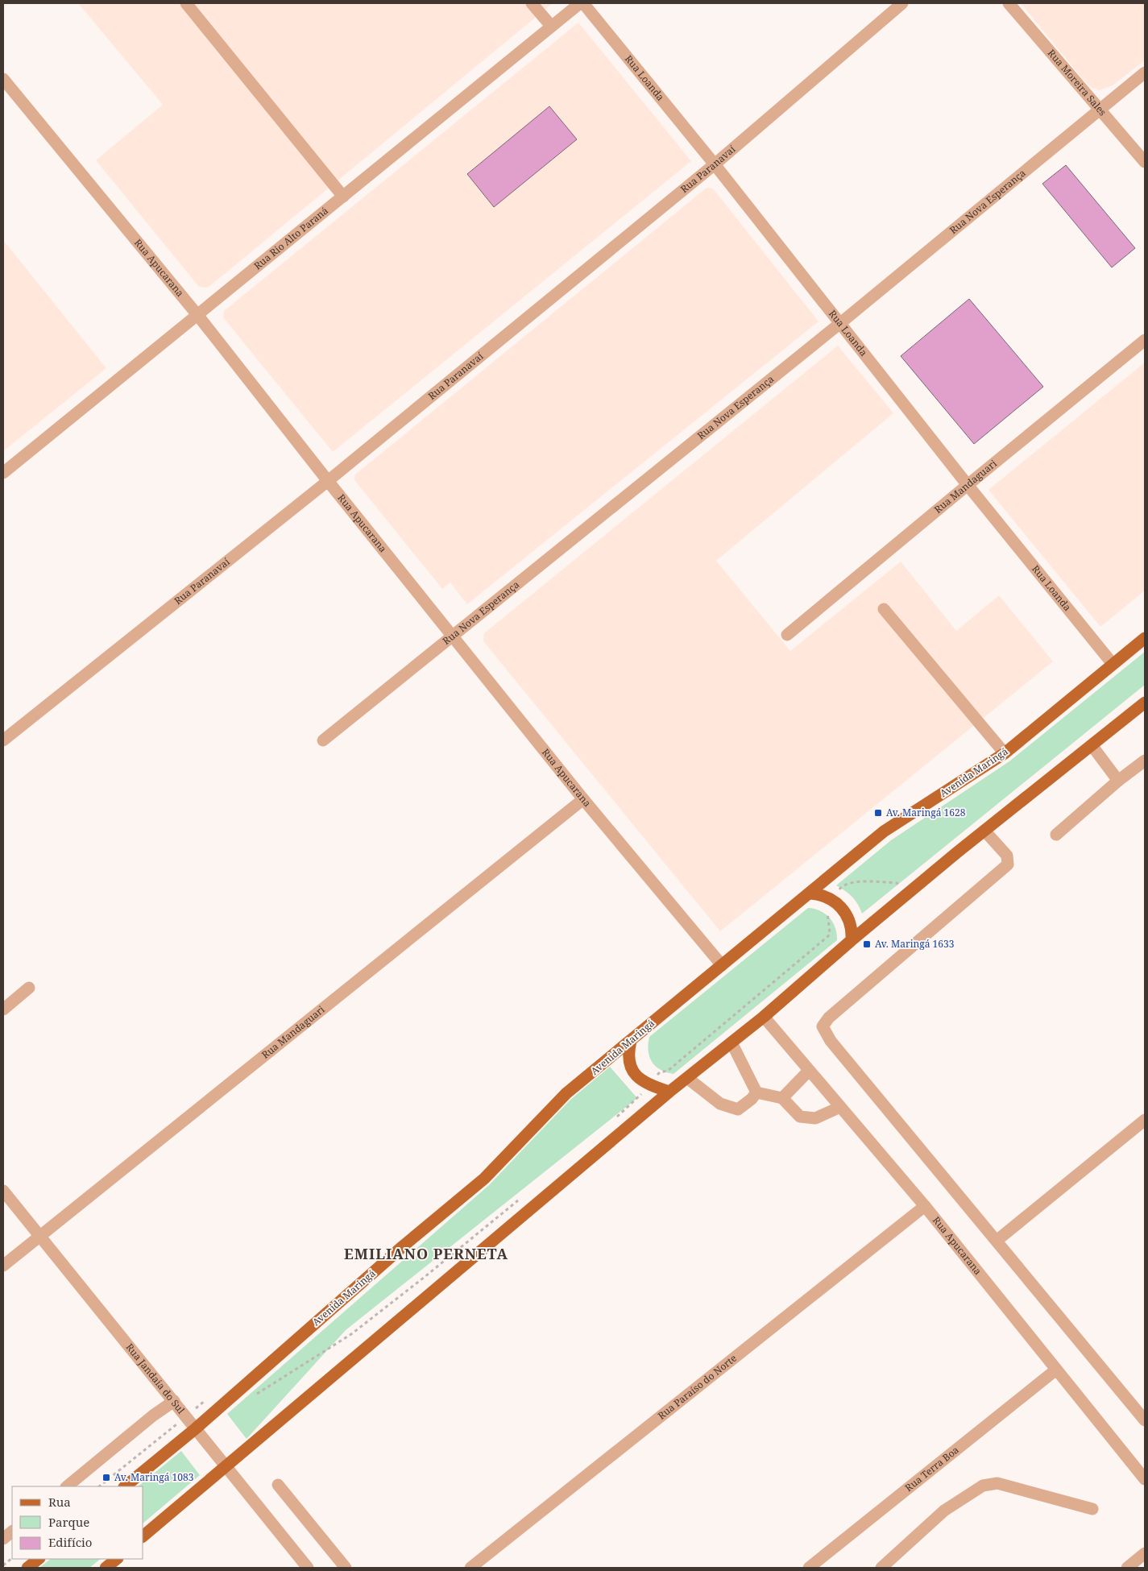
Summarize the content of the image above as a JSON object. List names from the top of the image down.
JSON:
{
  "streets": {
    "main road": ["Avenida Maringá"],
    "street": [
      "Rua Loanda",
      "Rua Moreira Sales",
      "Rua Paranavaí",
      "Rua Nova Esperança",
      "Rua Rio Alto Paraná",
      "Rua Apucarana",
      "Rua Mandaguari",
      "Rua Jandaia do Sul",
      "Rua Paraíso do Norte",
      "Rua Terra Boa"
    ]
  },
  "crossings": [
    ["Rua Loanda", "Rua Paranavaí"],
    ["Rua Loanda", "Rua Nova Esperança"],
    ["Rua Loanda", "Rua Rio Alto Paraná"],
    ["Rua Loanda", "Rua Mandaguari"],
    ["Rua Loanda", "Avenida Maringá"],
    ["Rua Moreira Sales", "Rua Nova Esperança"],
    ["Rua Paranavaí", "Rua Apucarana"],
    ["Rua Nova Esperança", "Rua Apucarana"],
    ["Rua Rio Alto Paraná", "Rua Apucarana"],
    ["Rua Apucarana", "Rua Mandaguari"],
    ["Rua Apucarana", "Avenida Maringá"],
    ["Rua Apucarana", "Rua Paraíso do Norte"],
    ["Rua Apucarana", "Rua Terra Boa"],
    ["Rua Mandaguari", "Rua Jandaia do Sul"],
    ["Avenida Maringá", "Rua Jandaia do Sul"]
  ],
  "districts": ["EMILIANO PERNETA"],
  "places": {
    "transit": ["Av. Maringá 1628", "Av. Maringá 1633", "Av. Maringá 1083"]
  },
  "legend": ["Rua", "Parque", "Edifício"]
}
